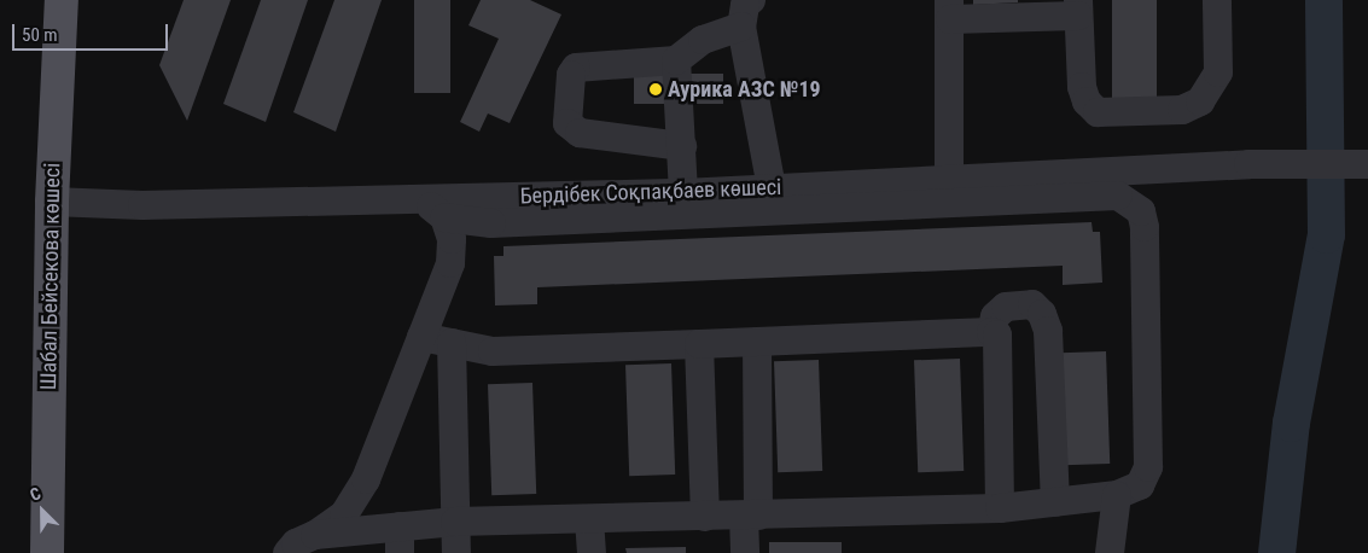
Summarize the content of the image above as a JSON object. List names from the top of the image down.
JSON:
{
  "streets": {
    "main road": ["Шабал Бейсекова көшесі"],
    "street": ["Бердібек Соқпақбаев көшесі"]
  },
  "crossings": [
    ["Бердібек Соқпақбаев көшесі", "Шабал Бейсекова көшесі"]
  ],
  "places": ["Аурика АЗС №19"],
  "scale_bar": "50 m",
  "north": "top left"
}
